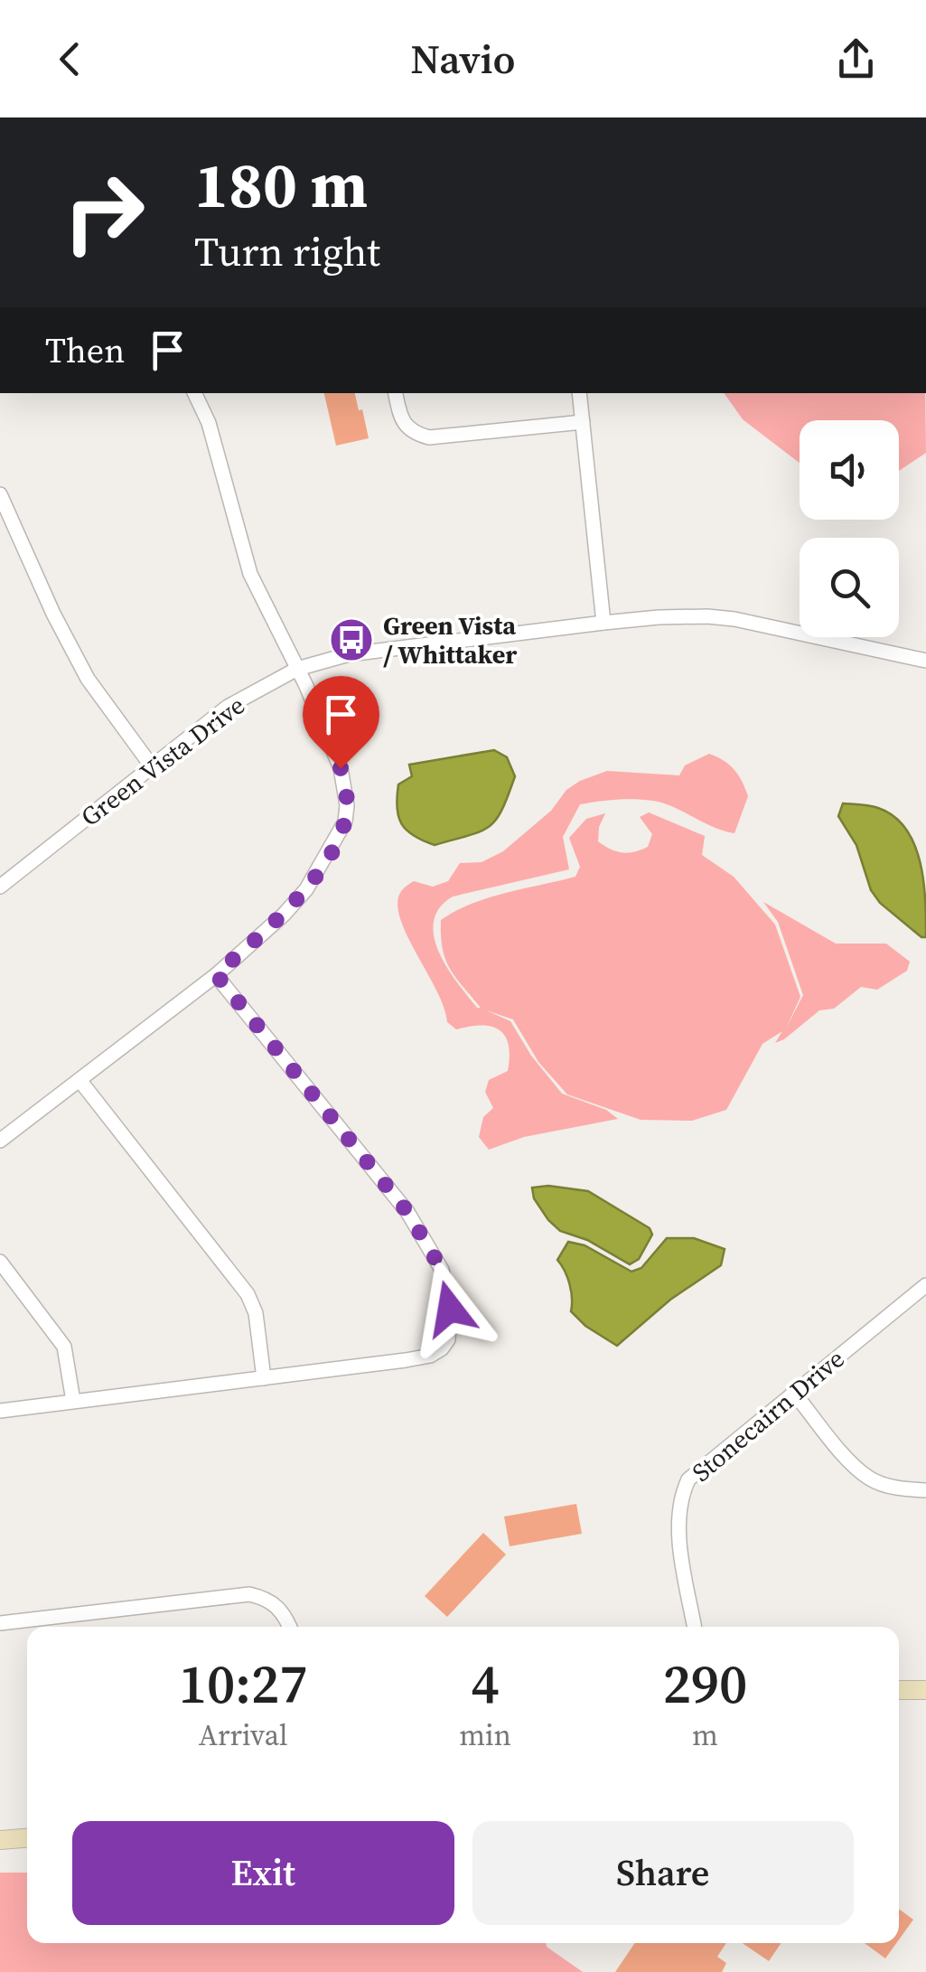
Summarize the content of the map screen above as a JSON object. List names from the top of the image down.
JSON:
{
  "streets": {
    "street": ["Green Vista Drive", "Stonecairn Drive"]
  },
  "places": {
    "bus stop": ["Green Vista / Whittaker"]
  },
  "page": {
    "header": "Navio",
    "turn": ["180 m", "Turn right"],
    "then": "Then",
    "eta": [
      "10:27",
      "Arrival",
      "4",
      "min",
      "290",
      "m"
    ],
    "buttons": ["Exit", "Share"]
  }
}
